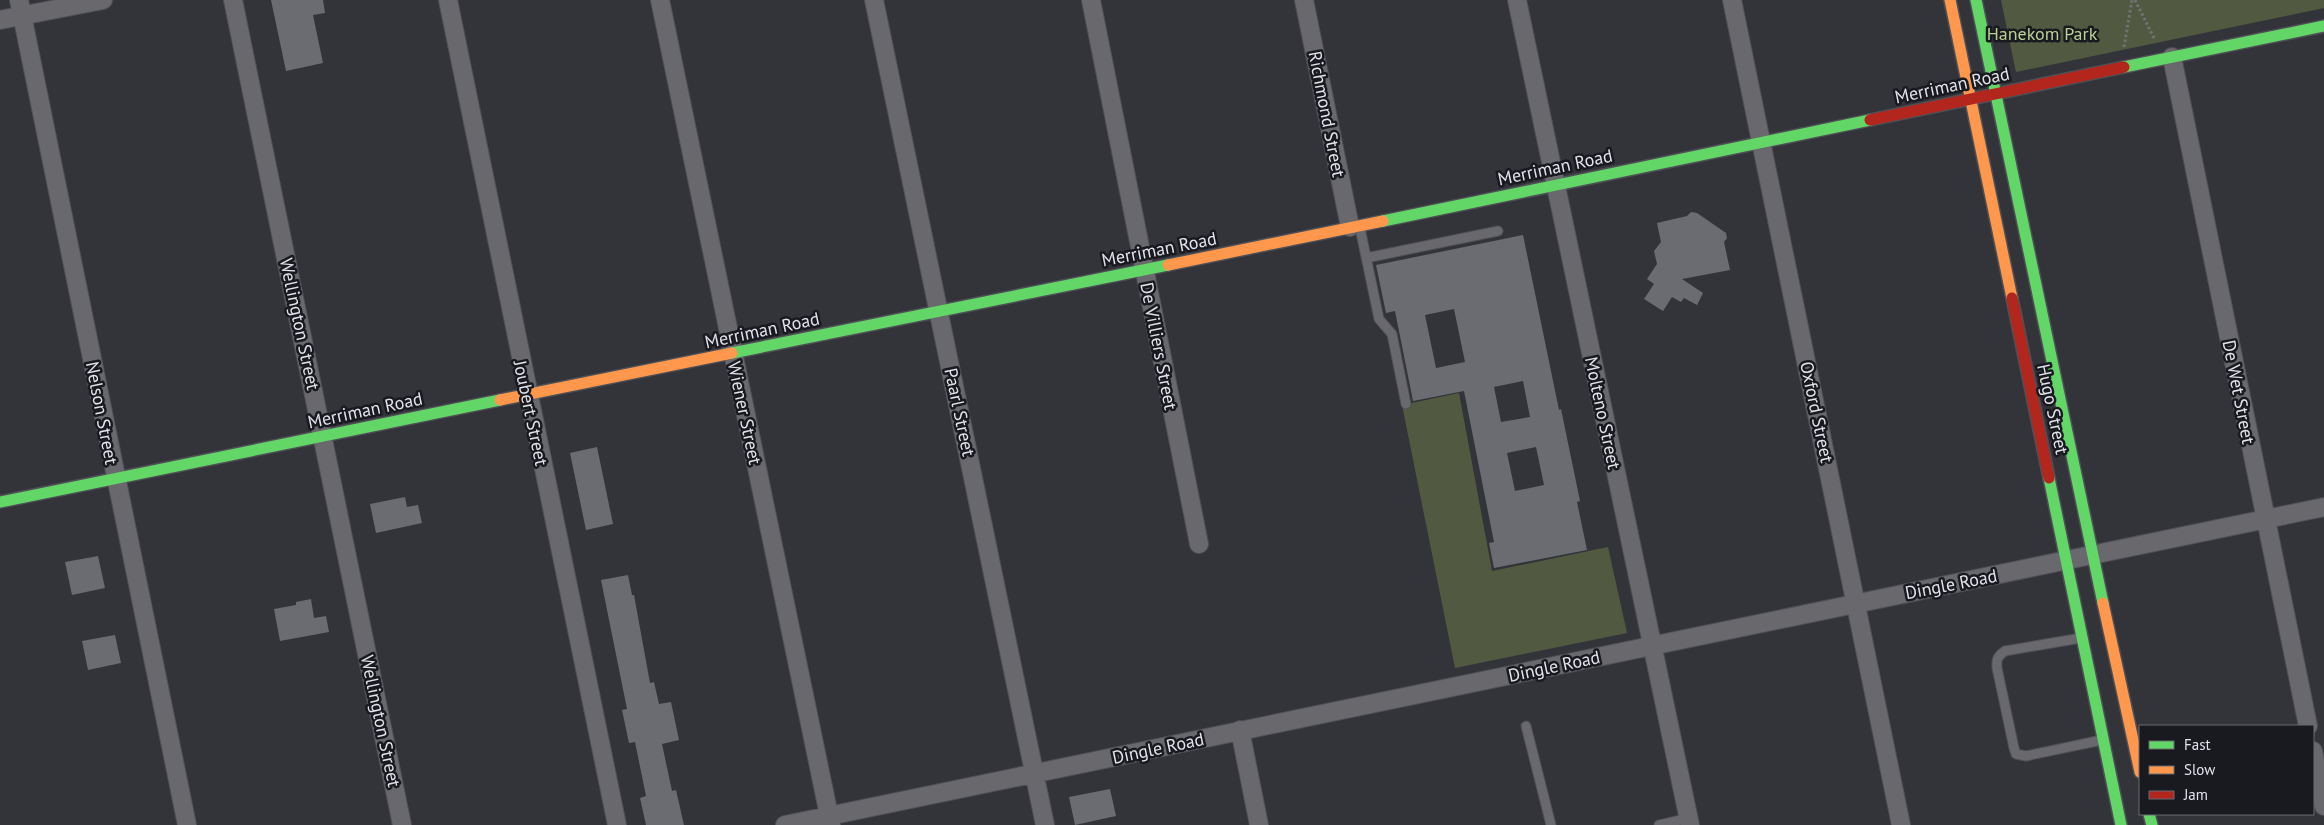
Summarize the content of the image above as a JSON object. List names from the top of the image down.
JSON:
{
  "streets": {
    "street": [
      "Merriman Road",
      "Richmond Street",
      "Wellington Street",
      "De Villiers Street",
      "De Wet Street",
      "Hugo Street",
      "Paarl Street",
      "Oxford Street",
      "Nelson Street",
      "Joubert Street",
      "Wiener Street",
      "Molteno Street",
      "Dingle Road"
    ]
  },
  "crossings": [
    ["Merriman Road", "Richmond Street"],
    ["Merriman Road", "Wellington Street"],
    ["Merriman Road", "De Villiers Street"],
    ["Merriman Road", "De Wet Street"],
    ["Merriman Road", "Hugo Street"],
    ["Merriman Road", "Paarl Street"],
    ["Merriman Road", "Oxford Street"],
    ["Merriman Road", "Nelson Street"],
    ["Merriman Road", "Joubert Street"],
    ["Merriman Road", "Wiener Street"],
    ["Merriman Road", "Molteno Street"],
    ["De Wet Street", "Dingle Road"],
    ["Hugo Street", "Dingle Road"],
    ["Paarl Street", "Dingle Road"],
    ["Oxford Street", "Dingle Road"],
    ["Wiener Street", "Dingle Road"],
    ["Molteno Street", "Dingle Road"]
  ],
  "parks": ["Hanekom Park"],
  "legend": ["Fast", "Slow", "Jam"]
}
